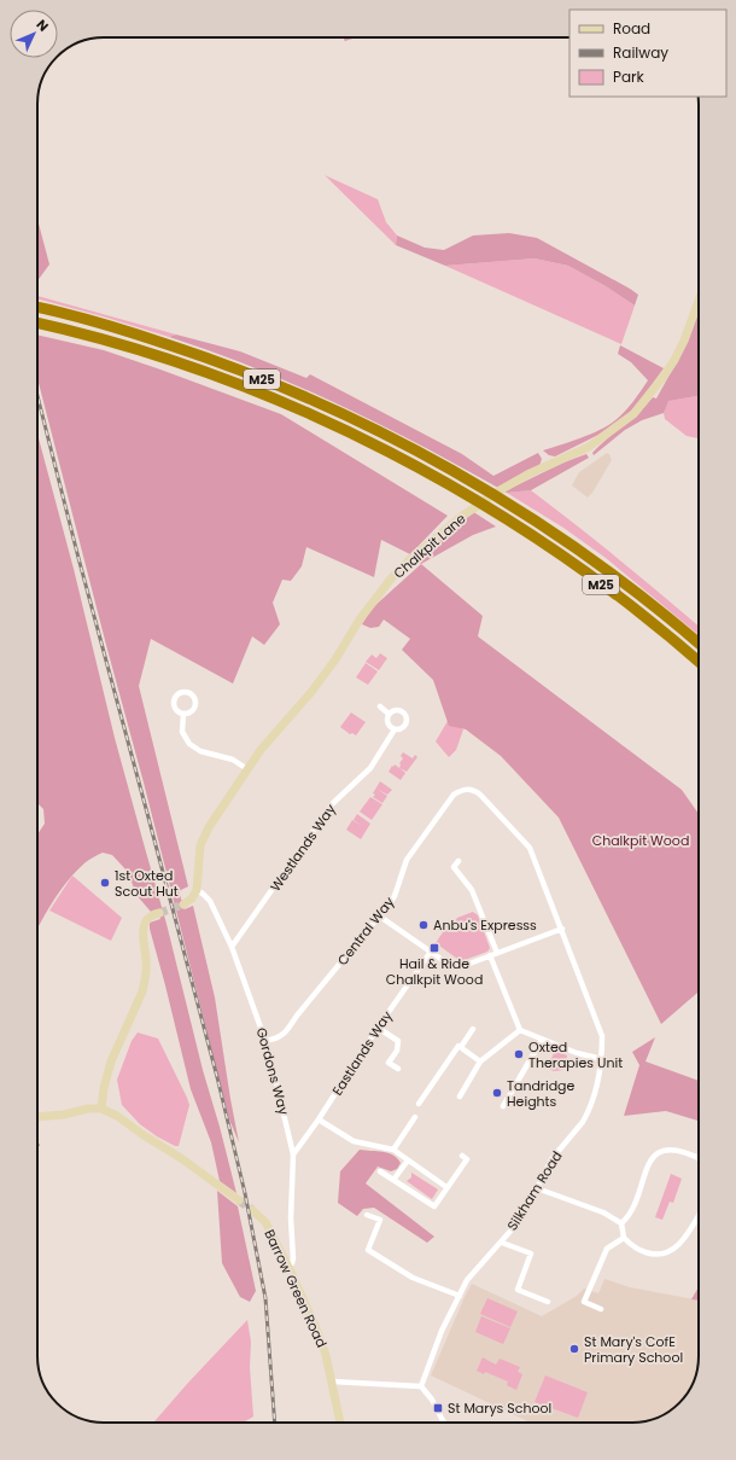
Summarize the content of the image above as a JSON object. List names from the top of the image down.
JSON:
{
  "streets": {
    "highway": ["M25"],
    "street": [
      "Chalkpit Lane",
      "Westlands Way",
      "Central Way",
      "Eastlands Way",
      "Gordons Way",
      "Silkham Road",
      "Barrow Green Road"
    ]
  },
  "crossings": [
    ["Chalkpit Lane", "Gordons Way"],
    ["Westlands Way", "Gordons Way"],
    ["Central Way", "Gordons Way"],
    ["Central Way", "Silkham Road"],
    ["Eastlands Way", "Gordons Way"],
    ["Gordons Way", "Barrow Green Road"]
  ],
  "parks": ["Chalkpit Wood"],
  "places": {
    "other": [
      "1st Oxted Scout Hut",
      "Anbu's Expresss",
      "Oxted Therapies Unit",
      "Tandridge Heights",
      "St Mary's CofE Primary School"
    ],
    "transit": ["Hail & Ride Chalkpit Wood", "St Marys School"]
  },
  "legend": ["Road", "Railway", "Park"],
  "north": "top right"
}
